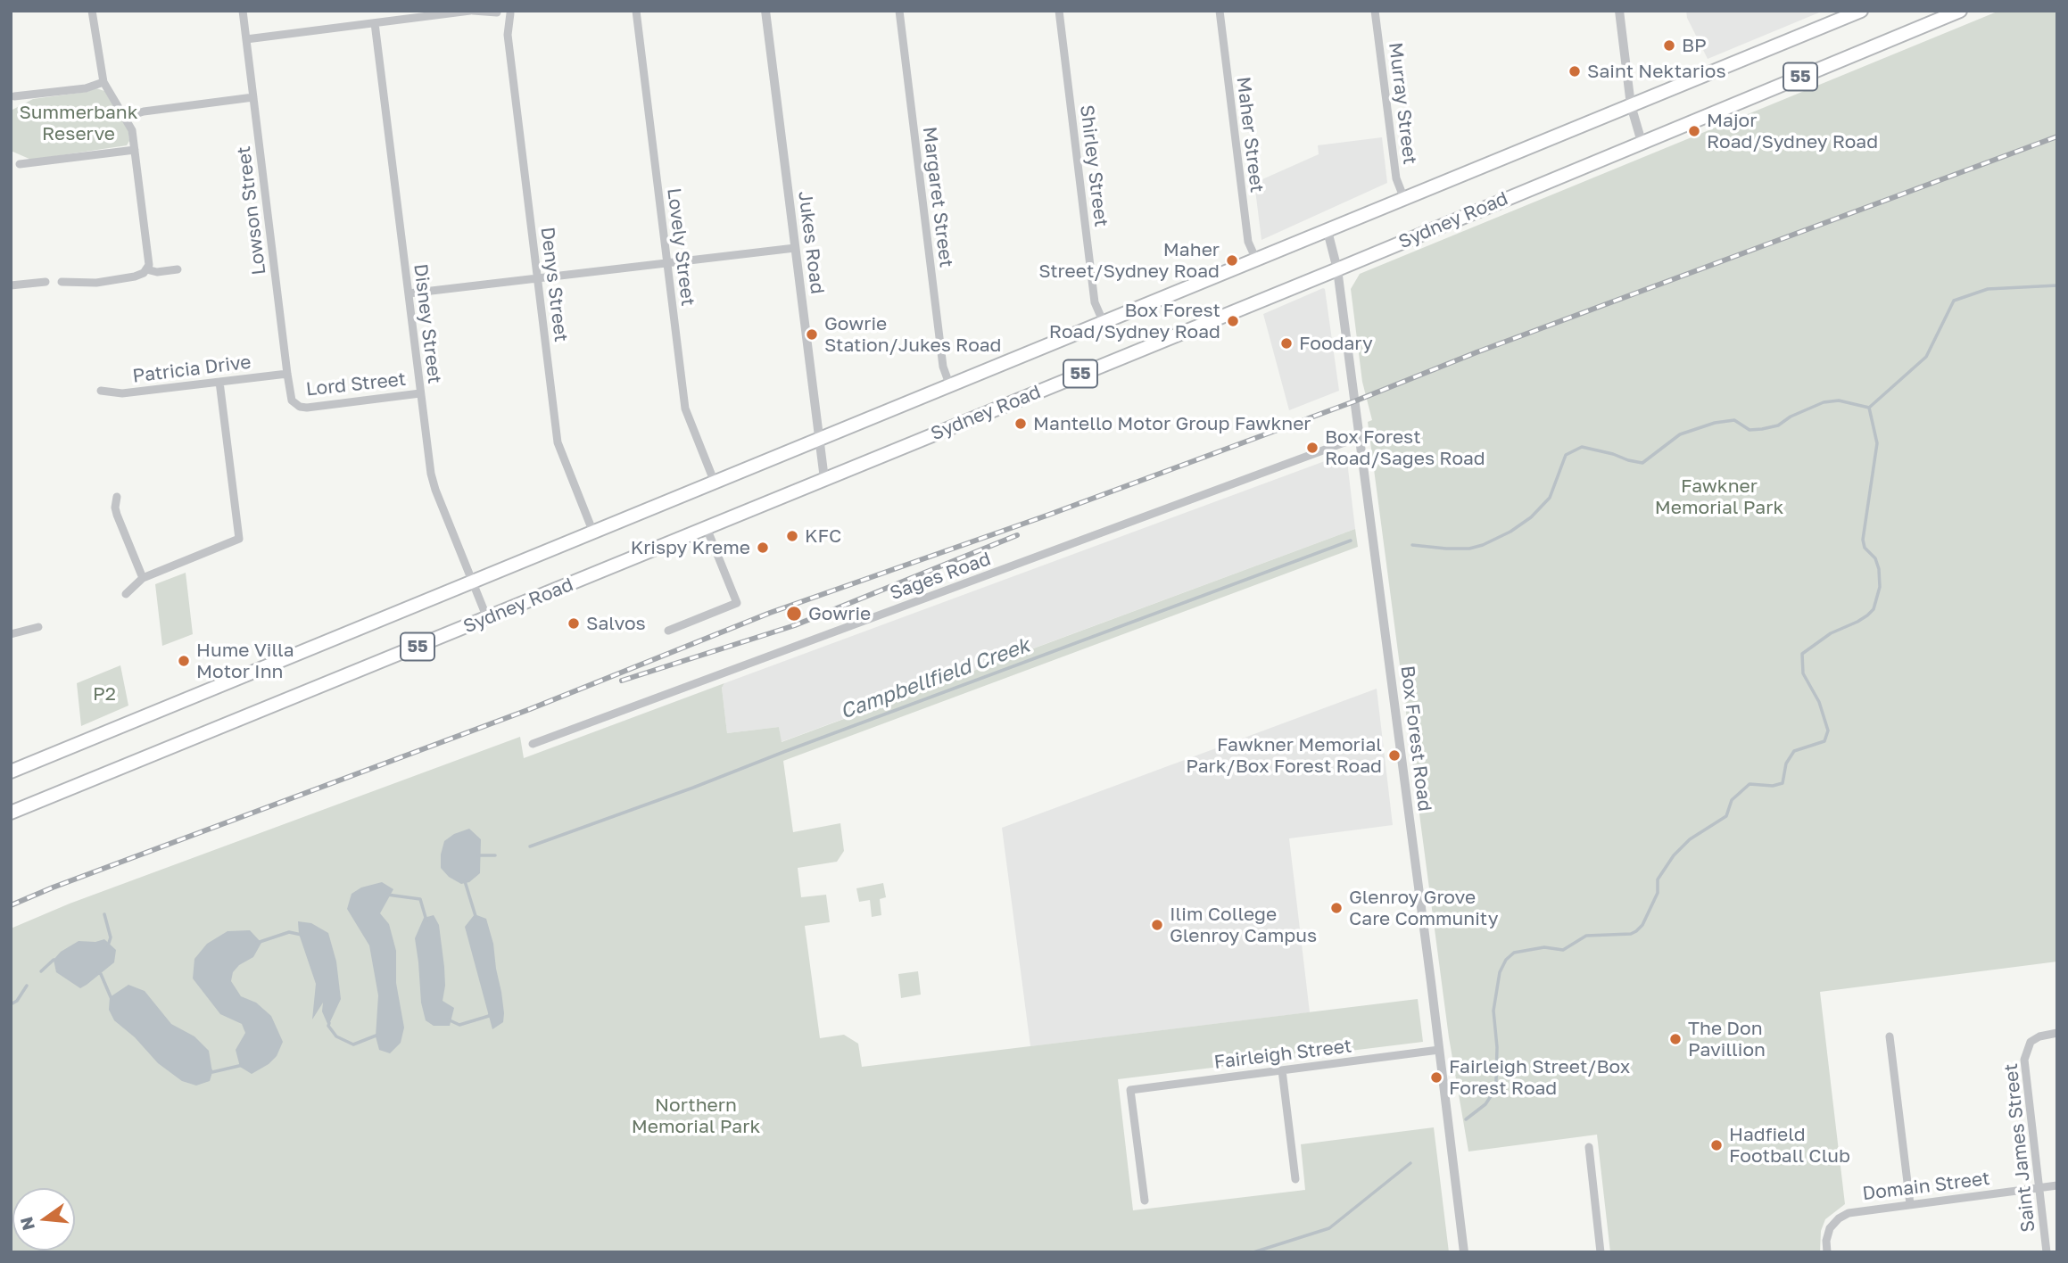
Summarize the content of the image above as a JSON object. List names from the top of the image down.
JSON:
{
  "streets": {
    "highway": ["55", "Sydney Road"],
    "street": [
      "Murray Street",
      "Maher Street",
      "Shirley Street",
      "Margaret Street",
      "Lowson Street",
      "Jukes Road",
      "Lovely Street",
      "Denys Street",
      "Disney Street",
      "Patricia Drive",
      "Lord Street",
      "Sages Road",
      "Box Forest Road",
      "Fairleigh Street",
      "Saint James Street",
      "Domain Street"
    ]
  },
  "crossings": [
    ["Murray Street", "Sydney Road"],
    ["Maher Street", "Sydney Road"],
    ["Shirley Street", "Sydney Road"],
    ["Margaret Street", "Sydney Road"],
    ["Lowson Street", "Patricia Drive"],
    ["Lowson Street", "Lord Street"],
    ["Sydney Road", "Jukes Road"],
    ["Sydney Road", "Lovely Street"],
    ["Sydney Road", "Denys Street"],
    ["Sydney Road", "Disney Street"],
    ["Sydney Road", "Box Forest Road"],
    ["Disney Street", "Lord Street"],
    ["Sages Road", "Box Forest Road"],
    ["Box Forest Road", "Fairleigh Street"],
    ["Saint James Street", "Domain Street"]
  ],
  "water": ["Campbellfield Creek"],
  "parks": [
    "Summerbank Reserve",
    "Fawkner Memorial Park",
    "P2",
    "Northern Memorial Park"
  ],
  "places": [
    "BP",
    "Saint Nektarios",
    "Major Road/Sydney Road",
    "Maher Street/Sydney Road",
    "Box Forest Road/Sydney Road",
    "Gowrie Station/Jukes Road",
    "Foodary",
    "Mantello Motor Group Fawkner",
    "Box Forest Road/Sages Road",
    "KFC",
    "Krispy Kreme",
    "Gowrie",
    "Salvos",
    "Hume Villa Motor Inn",
    "Fawkner Memorial Park/Box Forest Road",
    "Glenroy Grove Care Community",
    "Ilim College Glenroy Campus",
    "The Don Pavillion",
    "Fairleigh Street/Box Forest Road",
    "Hadfield Football Club"
  ],
  "north": "left"
}
